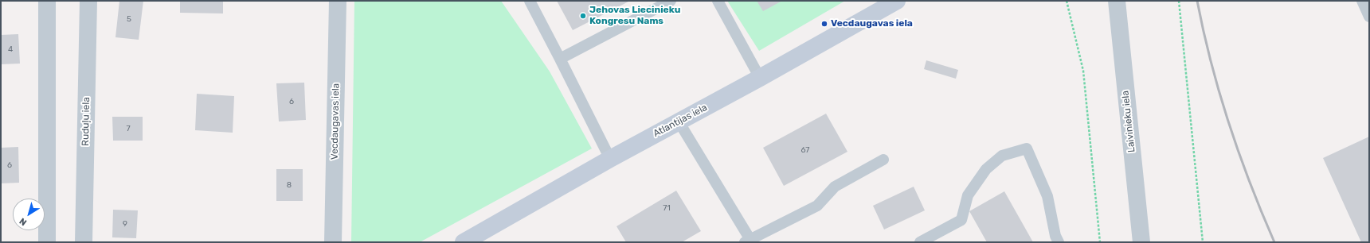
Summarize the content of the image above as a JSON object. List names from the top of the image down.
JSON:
{
  "streets": {
    "main road": ["Atlantijas iela"],
    "street": ["Ruduļu iela", "Vecdaugavas iela", "Laivinieku iela"]
  },
  "places": ["Jehovas Liecinieku Kongresu Nams", "Vecdaugavas iela"],
  "house_numbers": [
    "5",
    "4",
    "6",
    "7",
    "67",
    "6",
    "8",
    "71",
    "9"
  ],
  "north": "bottom left"
}
